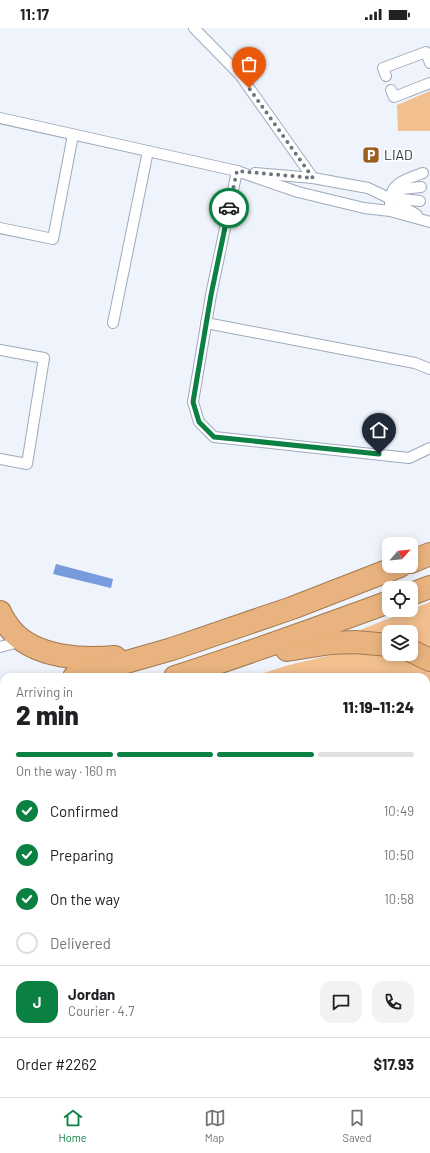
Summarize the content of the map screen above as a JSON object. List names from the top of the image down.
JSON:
{
  "places": {
    "parking": ["LIAD"]
  },
  "north": "top right",
  "page": {
    "status": "11:17",
    "heading": ["2 min", "Arriving in", "11:19–11:24"],
    "panel": [
      "Jordan",
      "Courier · 4.7",
      "Order #2262",
      "$17.93"
    ],
    "bar": "On the way · 160 m",
    "list": [
      ["Confirmed", "10:49"],
      ["Preparing", "10:50"],
      ["On the way", "10:58"],
      "Delivered"
    ],
    "round": "J",
    "tabs": ["Home", "Map", "Saved"]
  }
}
